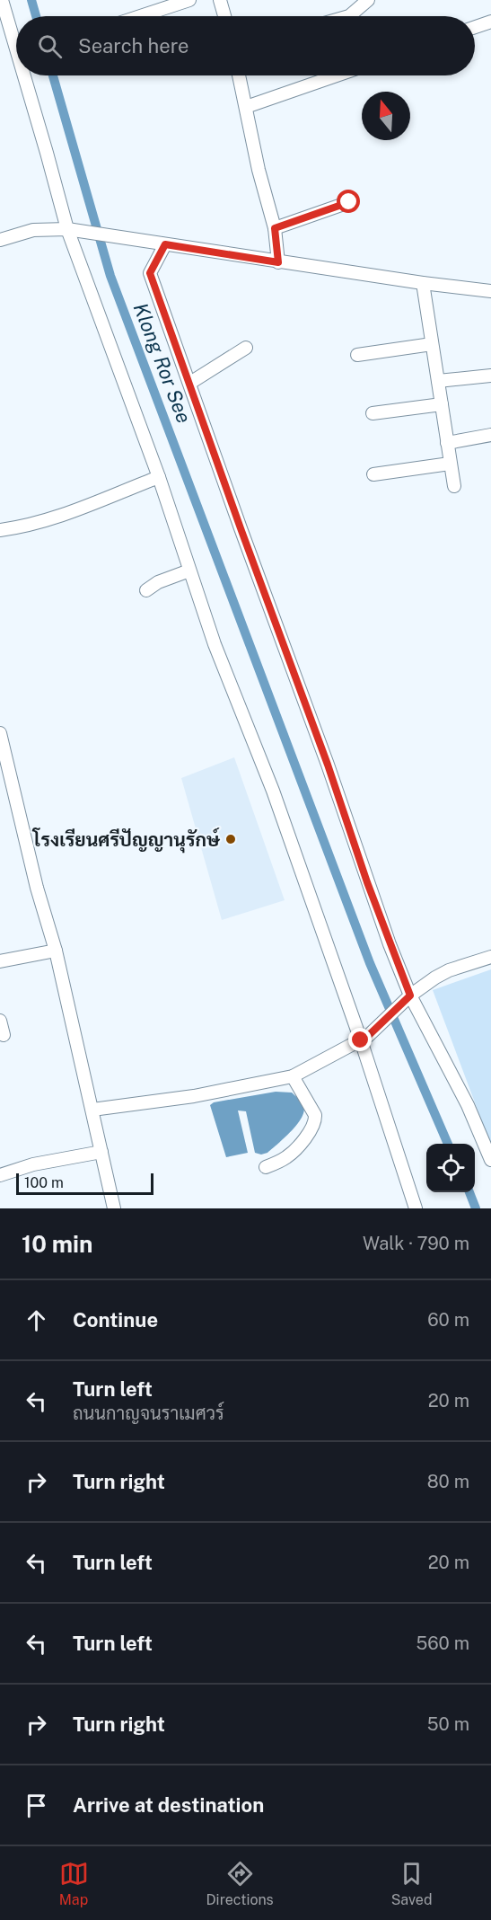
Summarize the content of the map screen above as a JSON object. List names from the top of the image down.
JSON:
{
  "water": ["Klong Ror See"],
  "places": ["โรงเรียนศรีปัญญานุรักษ์"],
  "scale_bar": "100 m",
  "north": "top",
  "page": {
    "search": "Search here",
    "scale": "100 m",
    "heading": ["10 min", "Walk · 790 m"],
    "list": [
      ["Continue", "60 m"],
      ["Turn left", "ถนนกาญจนราเมศวร์", "20 m"],
      ["Turn right", "80 m"],
      ["Turn left", "20 m"],
      ["Turn left", "560 m"],
      ["Turn right", "50 m"],
      "Arrive at destination"
    ],
    "nav": ["Map", "Directions", "Saved"]
  }
}
